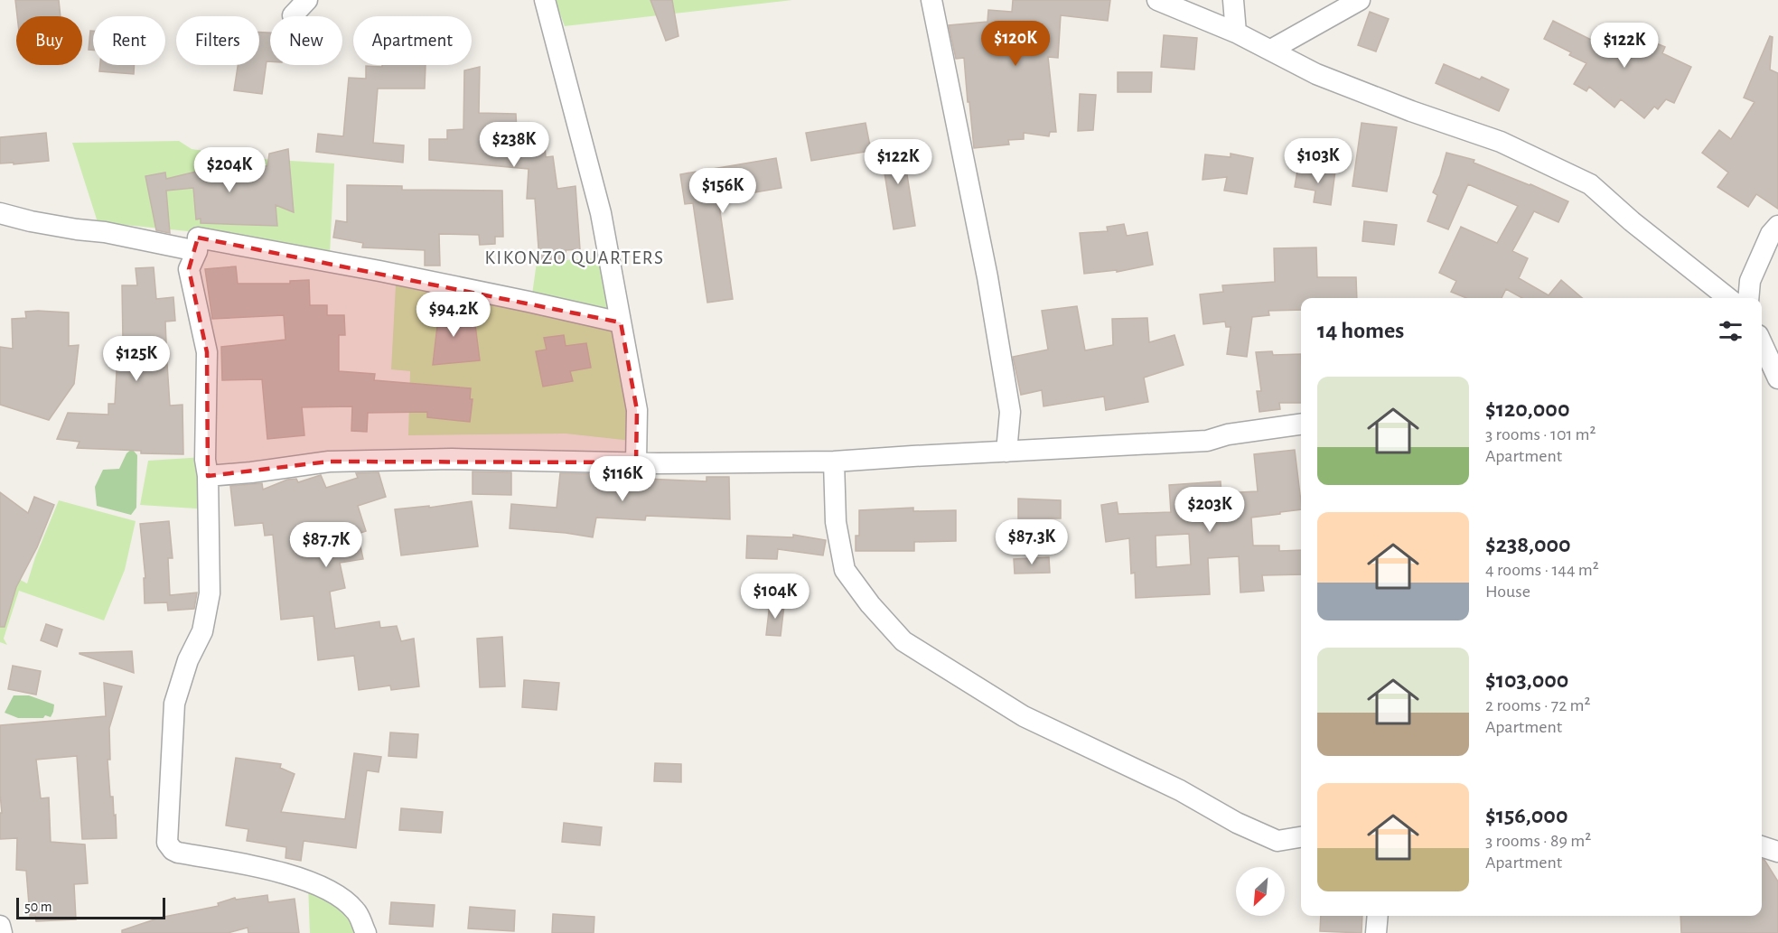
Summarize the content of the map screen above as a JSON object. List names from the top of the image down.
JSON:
{
  "districts": ["KIKONZO QUARTERS"],
  "scale_bar": "50 m",
  "north": "bottom left",
  "page": {
    "chip": [
      "Buy",
      "Rent",
      "Filters",
      "New",
      "Apartment"
    ],
    "price": [
      "$120K",
      "$122K",
      "$238K",
      "$103K",
      "$122K",
      "$204K",
      "$156K",
      "$94.2K",
      "$125K",
      "$116K",
      "$203K",
      "$87.3K",
      "$87.7K",
      "$104K"
    ],
    "heading": "14 homes",
    "list": [
      {
        "name": "$120,000",
        "note": "3 rooms · 101 m² · Apartment"
      },
      {
        "name": "$238,000",
        "note": "4 rooms · 144 m² · House"
      },
      {
        "name": "$103,000",
        "note": "2 rooms · 72 m² · Apartment"
      },
      {
        "name": "$156,000",
        "note": "3 rooms · 89 m² · Apartment"
      }
    ],
    "scale": "50 m"
  }
}
